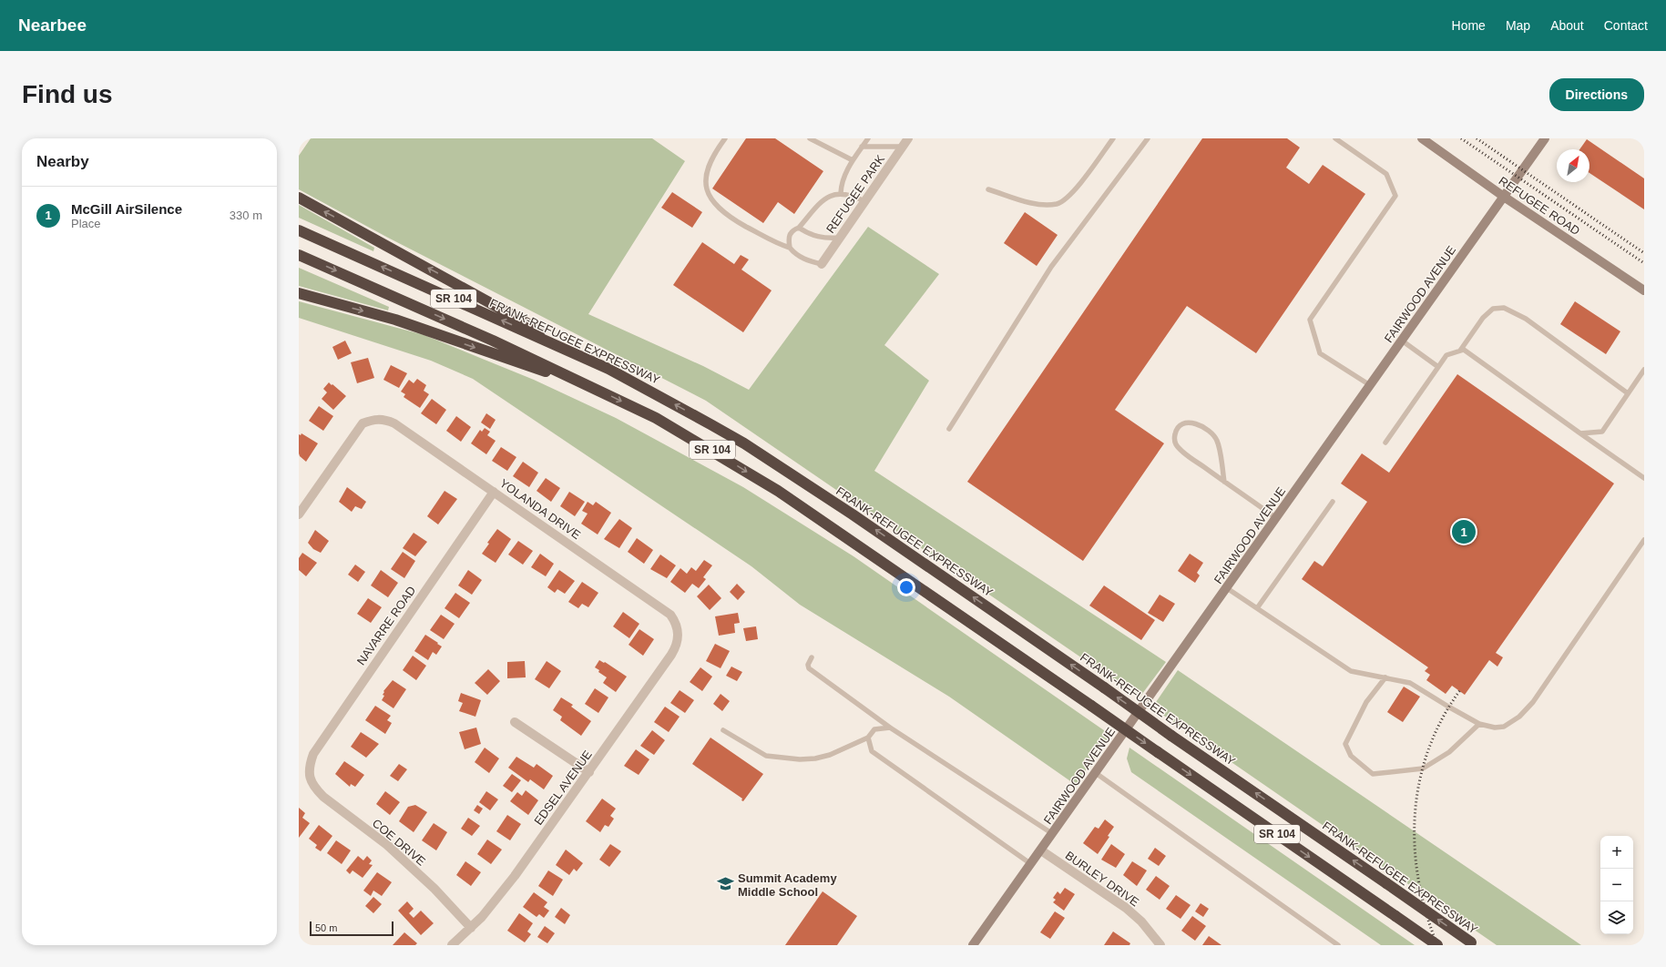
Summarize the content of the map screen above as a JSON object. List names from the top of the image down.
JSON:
{
  "streets": {
    "highway": ["SR 104", "FRANK-REFUGEE EXPRESSWAY"],
    "street": [
      "REFUGEE PARK",
      "REFUGEE ROAD",
      "FAIRWOOD AVENUE",
      "YOLANDA DRIVE",
      "NAVARRE ROAD",
      "EDSEL AVENUE",
      "COE DRIVE",
      "BURLEY DRIVE"
    ]
  },
  "crossings": [
    ["REFUGEE ROAD", "FAIRWOOD AVENUE"],
    ["FAIRWOOD AVENUE", "BURLEY DRIVE"],
    ["YOLANDA DRIVE", "NAVARRE ROAD"],
    ["YOLANDA DRIVE", "EDSEL AVENUE"],
    ["NAVARRE ROAD", "COE DRIVE"],
    ["EDSEL AVENUE", "COE DRIVE"]
  ],
  "places": {
    "school or university": ["Summit Academy Middle School"]
  },
  "scale_bar": "50 m",
  "north": "top right",
  "page": {
    "header": "Nearbee",
    "nav": [
      "Home",
      "Map",
      "About",
      "Contact"
    ],
    "buttons": "Directions",
    "title": "Find us",
    "heading": "Nearby",
    "list": [
      {
        "mark": "1",
        "name": "McGill AirSilence",
        "note": "Place",
        "value": "330 m"
      }
    ],
    "pins": "1",
    "map_buttons": ["+", "−"],
    "scale": "50 m"
  }
}
